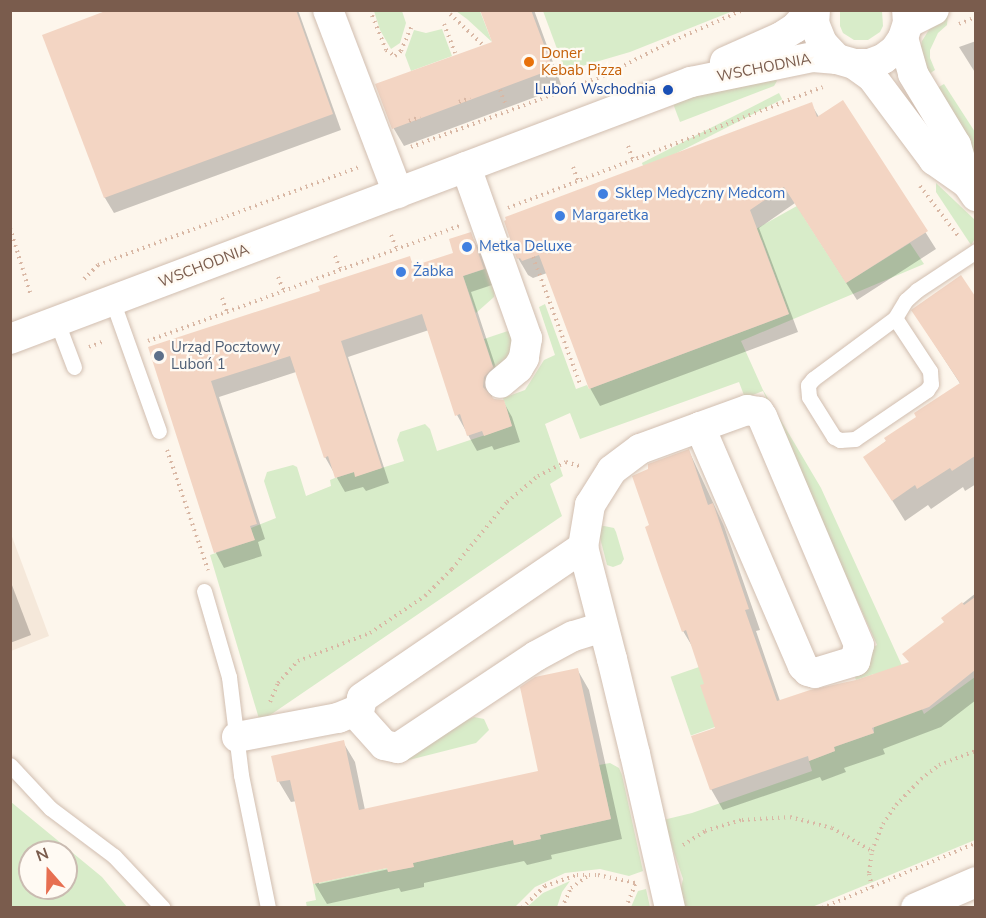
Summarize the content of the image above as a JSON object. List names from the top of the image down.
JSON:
{
  "streets": {
    "street": ["WSCHODNIA"]
  },
  "places": [
    "Doner Kebab Pizza",
    "Luboń Wschodnia",
    "Sklep Medyczny Medcom",
    "Margaretka",
    "Metka Deluxe",
    "Żabka",
    "Urząd Pocztowy Luboń 1"
  ],
  "north": "top"
}
